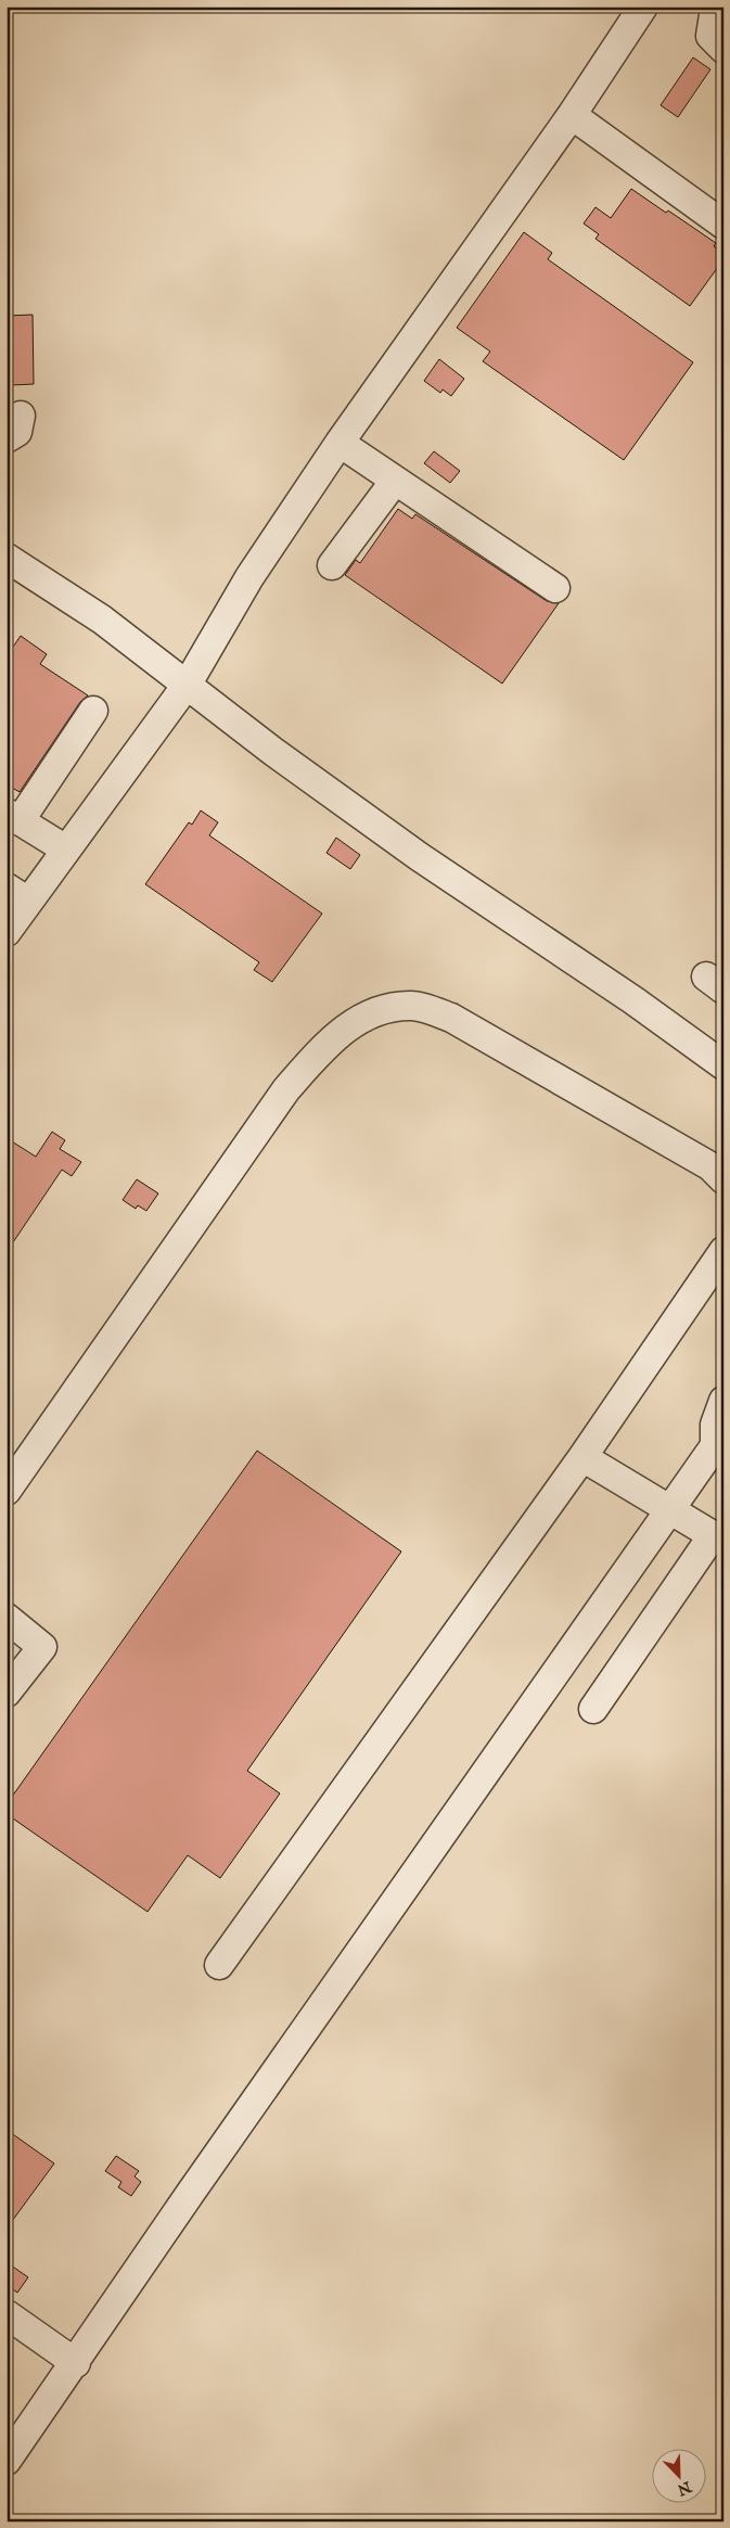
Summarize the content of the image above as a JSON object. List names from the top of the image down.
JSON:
{
  "north": "bottom right"
}
